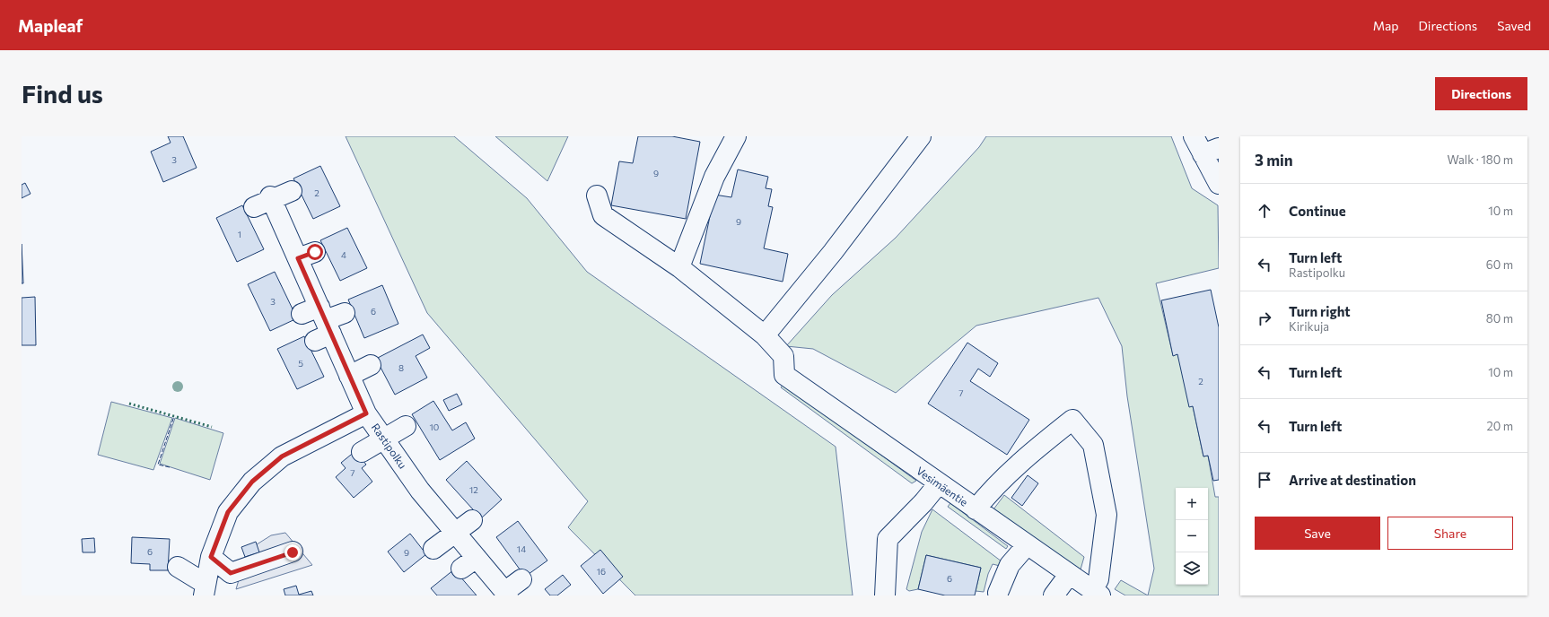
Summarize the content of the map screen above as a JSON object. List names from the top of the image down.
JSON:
{
  "streets": {
    "street": ["Rastipolku", "Vesimäentie"]
  },
  "house_numbers": [
    "3",
    "9",
    "2",
    "9",
    "1",
    "4",
    "3",
    "6",
    "5",
    "8",
    "2",
    "7",
    "10",
    "7",
    "12",
    "14",
    "6",
    "9",
    "16",
    "6"
  ],
  "page": {
    "header": "Mapleaf",
    "nav": ["Map", "Directions", "Saved"],
    "buttons": [
      "Directions",
      ["Save", "Share"]
    ],
    "title": "Find us",
    "heading": ["3 min", "Walk · 180 m"],
    "list": [
      ["Continue", "10 m"],
      ["Turn left", "Rastipolku", "60 m"],
      ["Turn right", "Kirikuja", "80 m"],
      ["Turn left", "10 m"],
      ["Turn left", "20 m"],
      "Arrive at destination"
    ],
    "map_buttons": ["+", "−"]
  }
}
